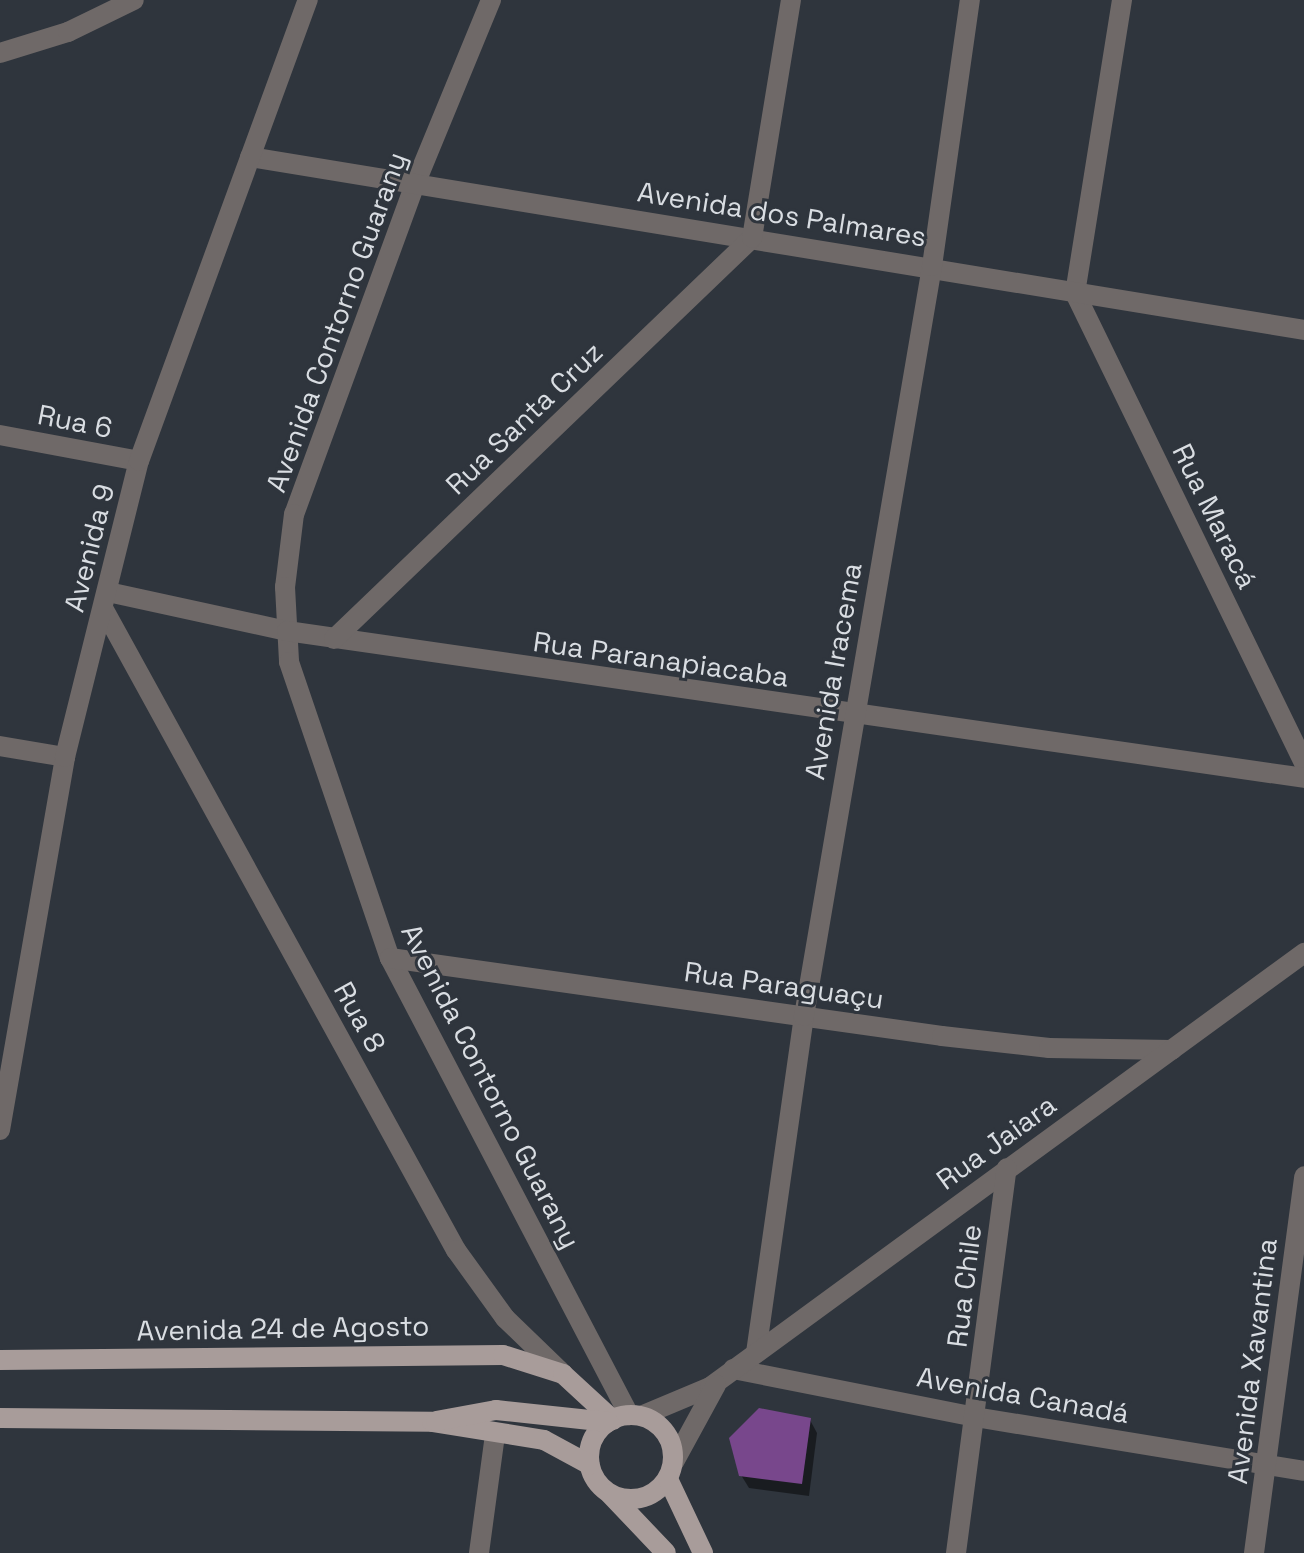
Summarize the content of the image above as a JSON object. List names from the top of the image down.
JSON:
{
  "streets": {
    "main road": ["Rua 8", "Avenida 24 de Agosto"],
    "street": [
      "Avenida dos Palmares",
      "Avenida Contorno Guarany",
      "Rua Santa Cruz",
      "Rua 6",
      "Rua Maracá",
      "Avenida 9",
      "Rua Paranapiacaba",
      "Avenida Iracema",
      "Rua Paraguaçu",
      "Rua Jaiara",
      "Rua Chile",
      "Avenida Xavantina",
      "Avenida Canadá"
    ]
  },
  "crossings": [
    ["Avenida dos Palmares", "Avenida Contorno Guarany"],
    ["Avenida dos Palmares", "Rua Santa Cruz"],
    ["Avenida dos Palmares", "Rua Maracá"],
    ["Avenida dos Palmares", "Avenida 9"],
    ["Avenida dos Palmares", "Avenida Iracema"],
    ["Avenida Contorno Guarany", "Rua Paranapiacaba"],
    ["Avenida Contorno Guarany", "Rua Paraguaçu"],
    ["Avenida Contorno Guarany", "Rua 8"],
    ["Avenida Contorno Guarany", "Rua Jaiara"],
    ["Rua Santa Cruz", "Rua Paranapiacaba"],
    ["Rua 6", "Avenida 9"],
    ["Avenida 9", "Rua Paranapiacaba"],
    ["Avenida 9", "Rua 8"],
    ["Rua Paranapiacaba", "Avenida Iracema"],
    ["Rua Paranapiacaba", "Rua 8"],
    ["Avenida Iracema", "Rua Paraguaçu"],
    ["Avenida Iracema", "Rua Jaiara"],
    ["Rua Paraguaçu", "Rua Jaiara"],
    ["Rua 8", "Rua Jaiara"],
    ["Rua 8", "Avenida 24 de Agosto"],
    ["Rua Jaiara", "Rua Chile"],
    ["Rua Jaiara", "Avenida Canadá"],
    ["Rua Chile", "Avenida Canadá"],
    ["Avenida Xavantina", "Avenida Canadá"]
  ]
}
